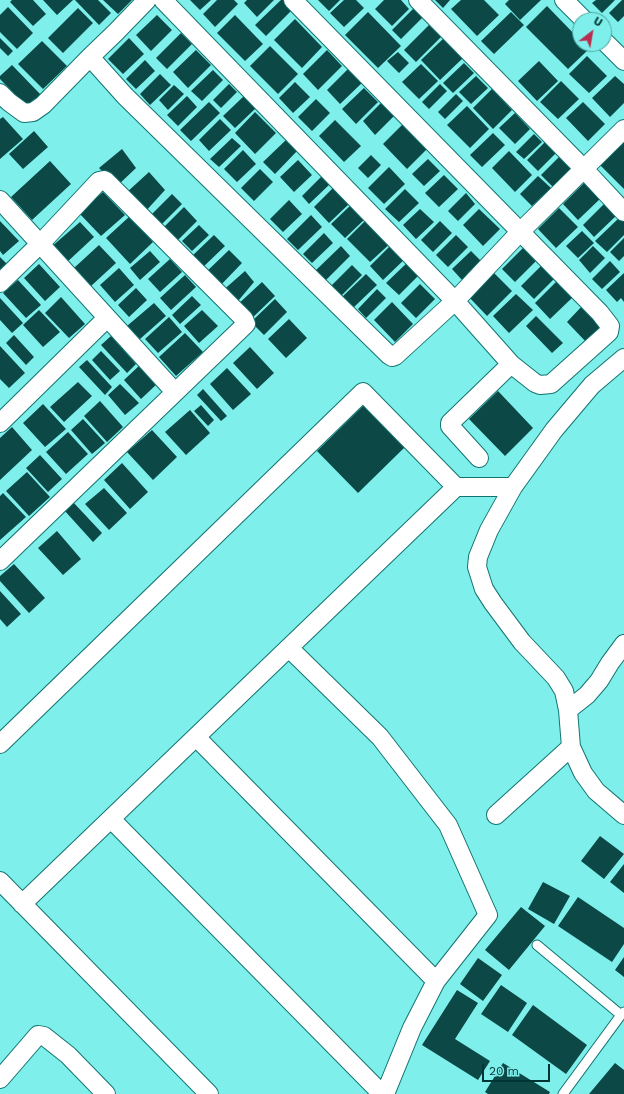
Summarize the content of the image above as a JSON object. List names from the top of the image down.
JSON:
{
  "scale_bar": "20 m",
  "north": "top right"
}
